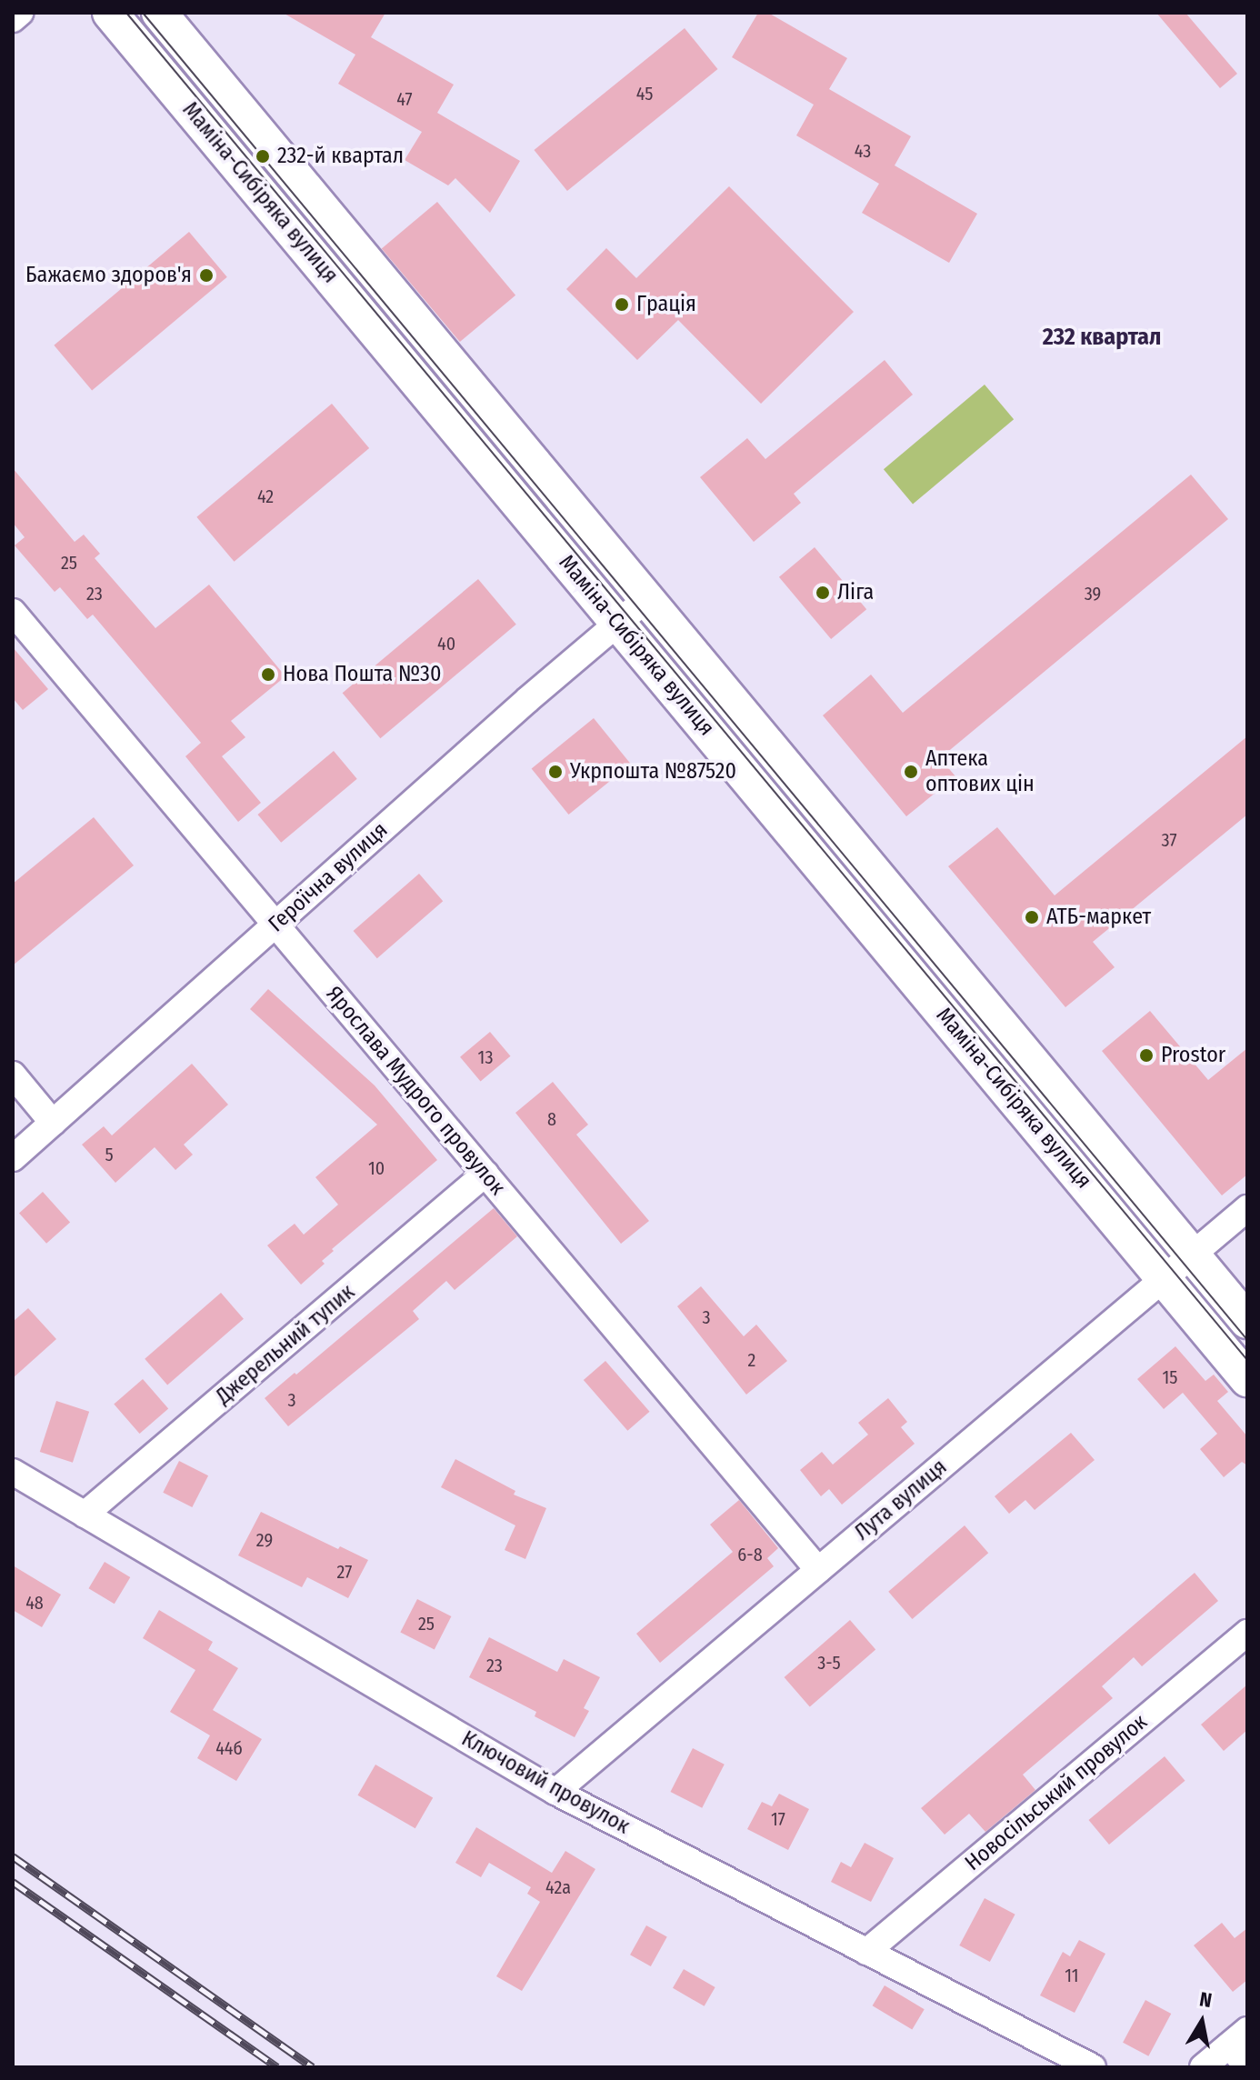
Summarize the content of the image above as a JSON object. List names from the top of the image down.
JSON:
{
  "streets": {
    "main road": ["Маміна-Сибіряка вулиця"],
    "street": [
      "Героїчна вулиця",
      "Ярослава Мудрого провулок",
      "Джерельний тупик",
      "Лута вулиця",
      "Ключовий провулок",
      "Новосільський провулок"
    ]
  },
  "crossings": [
    ["Маміна-Сибіряка вулиця", "Героїчна вулиця"],
    ["Маміна-Сибіряка вулиця", "Лута вулиця"],
    ["Героїчна вулиця", "Ярослава Мудрого провулок"],
    ["Ярослава Мудрого провулок", "Джерельний тупик"],
    ["Ярослава Мудрого провулок", "Лута вулиця"],
    ["Джерельний тупик", "Ключовий провулок"],
    ["Лута вулиця", "Ключовий провулок"],
    ["Ключовий провулок", "Новосільський провулок"]
  ],
  "districts": ["232 квартал"],
  "places": [
    "232-й квартал",
    "Бажаємо здоров'я",
    "Грація",
    "Ліга",
    "Нова Пошта №30",
    "Укрпошта №87520",
    "Аптека оптових цін",
    "АТБ-маркет",
    "Prostor"
  ],
  "house_numbers": [
    "45",
    "47",
    "43",
    "42",
    "25",
    "23",
    "39",
    "40",
    "37",
    "13",
    "8",
    "5",
    "10",
    "3",
    "2",
    "15",
    "3",
    "29",
    "6-8",
    "27",
    "48",
    "25",
    "3-5",
    "23",
    "44б",
    "17",
    "42а",
    "11"
  ],
  "north": "top"
}
